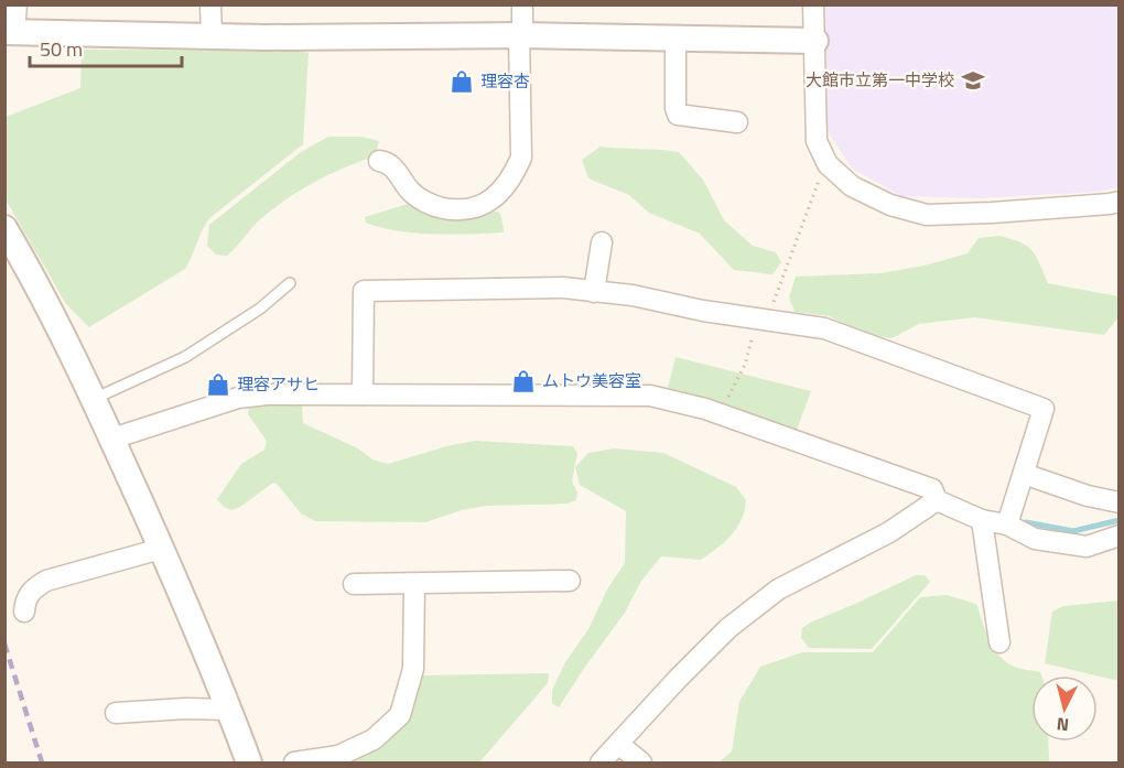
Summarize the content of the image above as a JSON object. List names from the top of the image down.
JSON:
{
  "places": {
    "school or university": ["大館市立第一中学校"],
    "shop": ["理容杏", "ムトウ美容室", "理容アサヒ"]
  },
  "scale_bar": "50 m",
  "north": "bottom"
}
